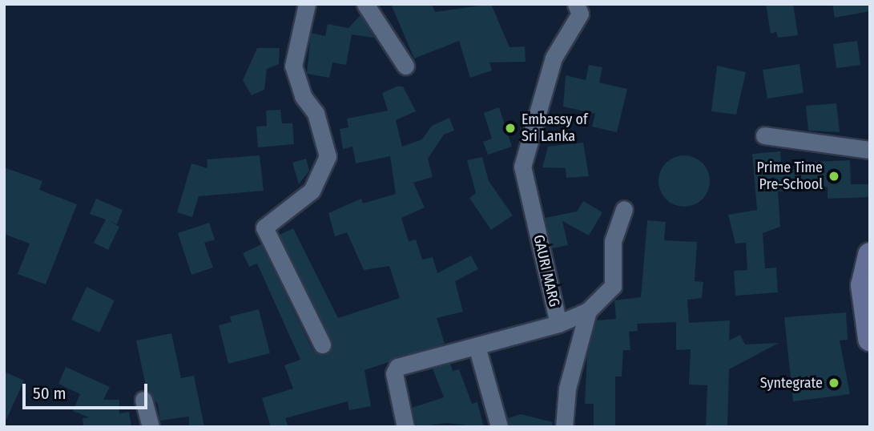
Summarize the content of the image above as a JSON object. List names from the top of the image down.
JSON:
{
  "streets": {
    "street": ["GAURI MARG"]
  },
  "places": ["Embassy of Sri Lanka", "Prime Time Pre-School", "Syntegrate"],
  "scale_bar": "50 m"
}
